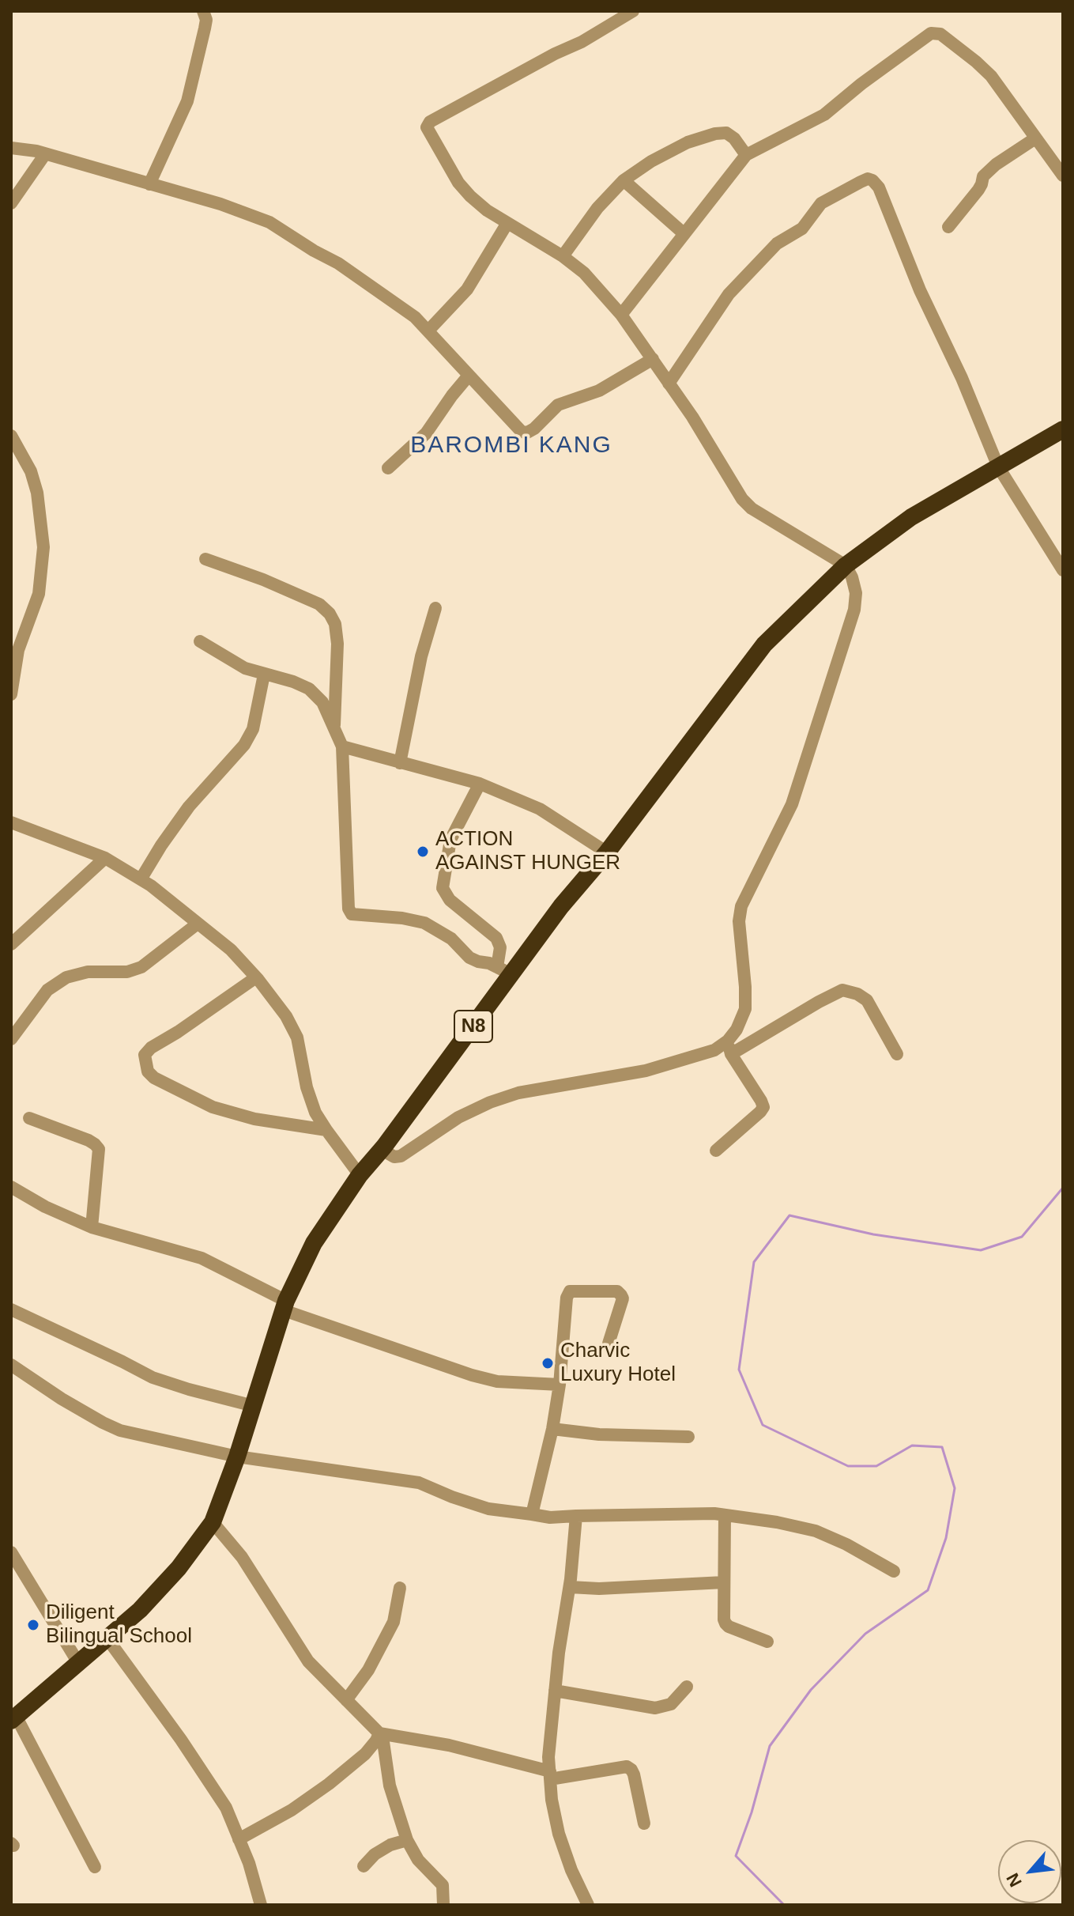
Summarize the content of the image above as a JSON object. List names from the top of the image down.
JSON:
{
  "streets": {
    "highway": ["N8"]
  },
  "districts": ["BAROMBI KANG"],
  "places": ["ACTION AGAINST HUNGER", "Charvic Luxury Hotel", "Diligent Bilingual School"],
  "north": "bottom left"
}
